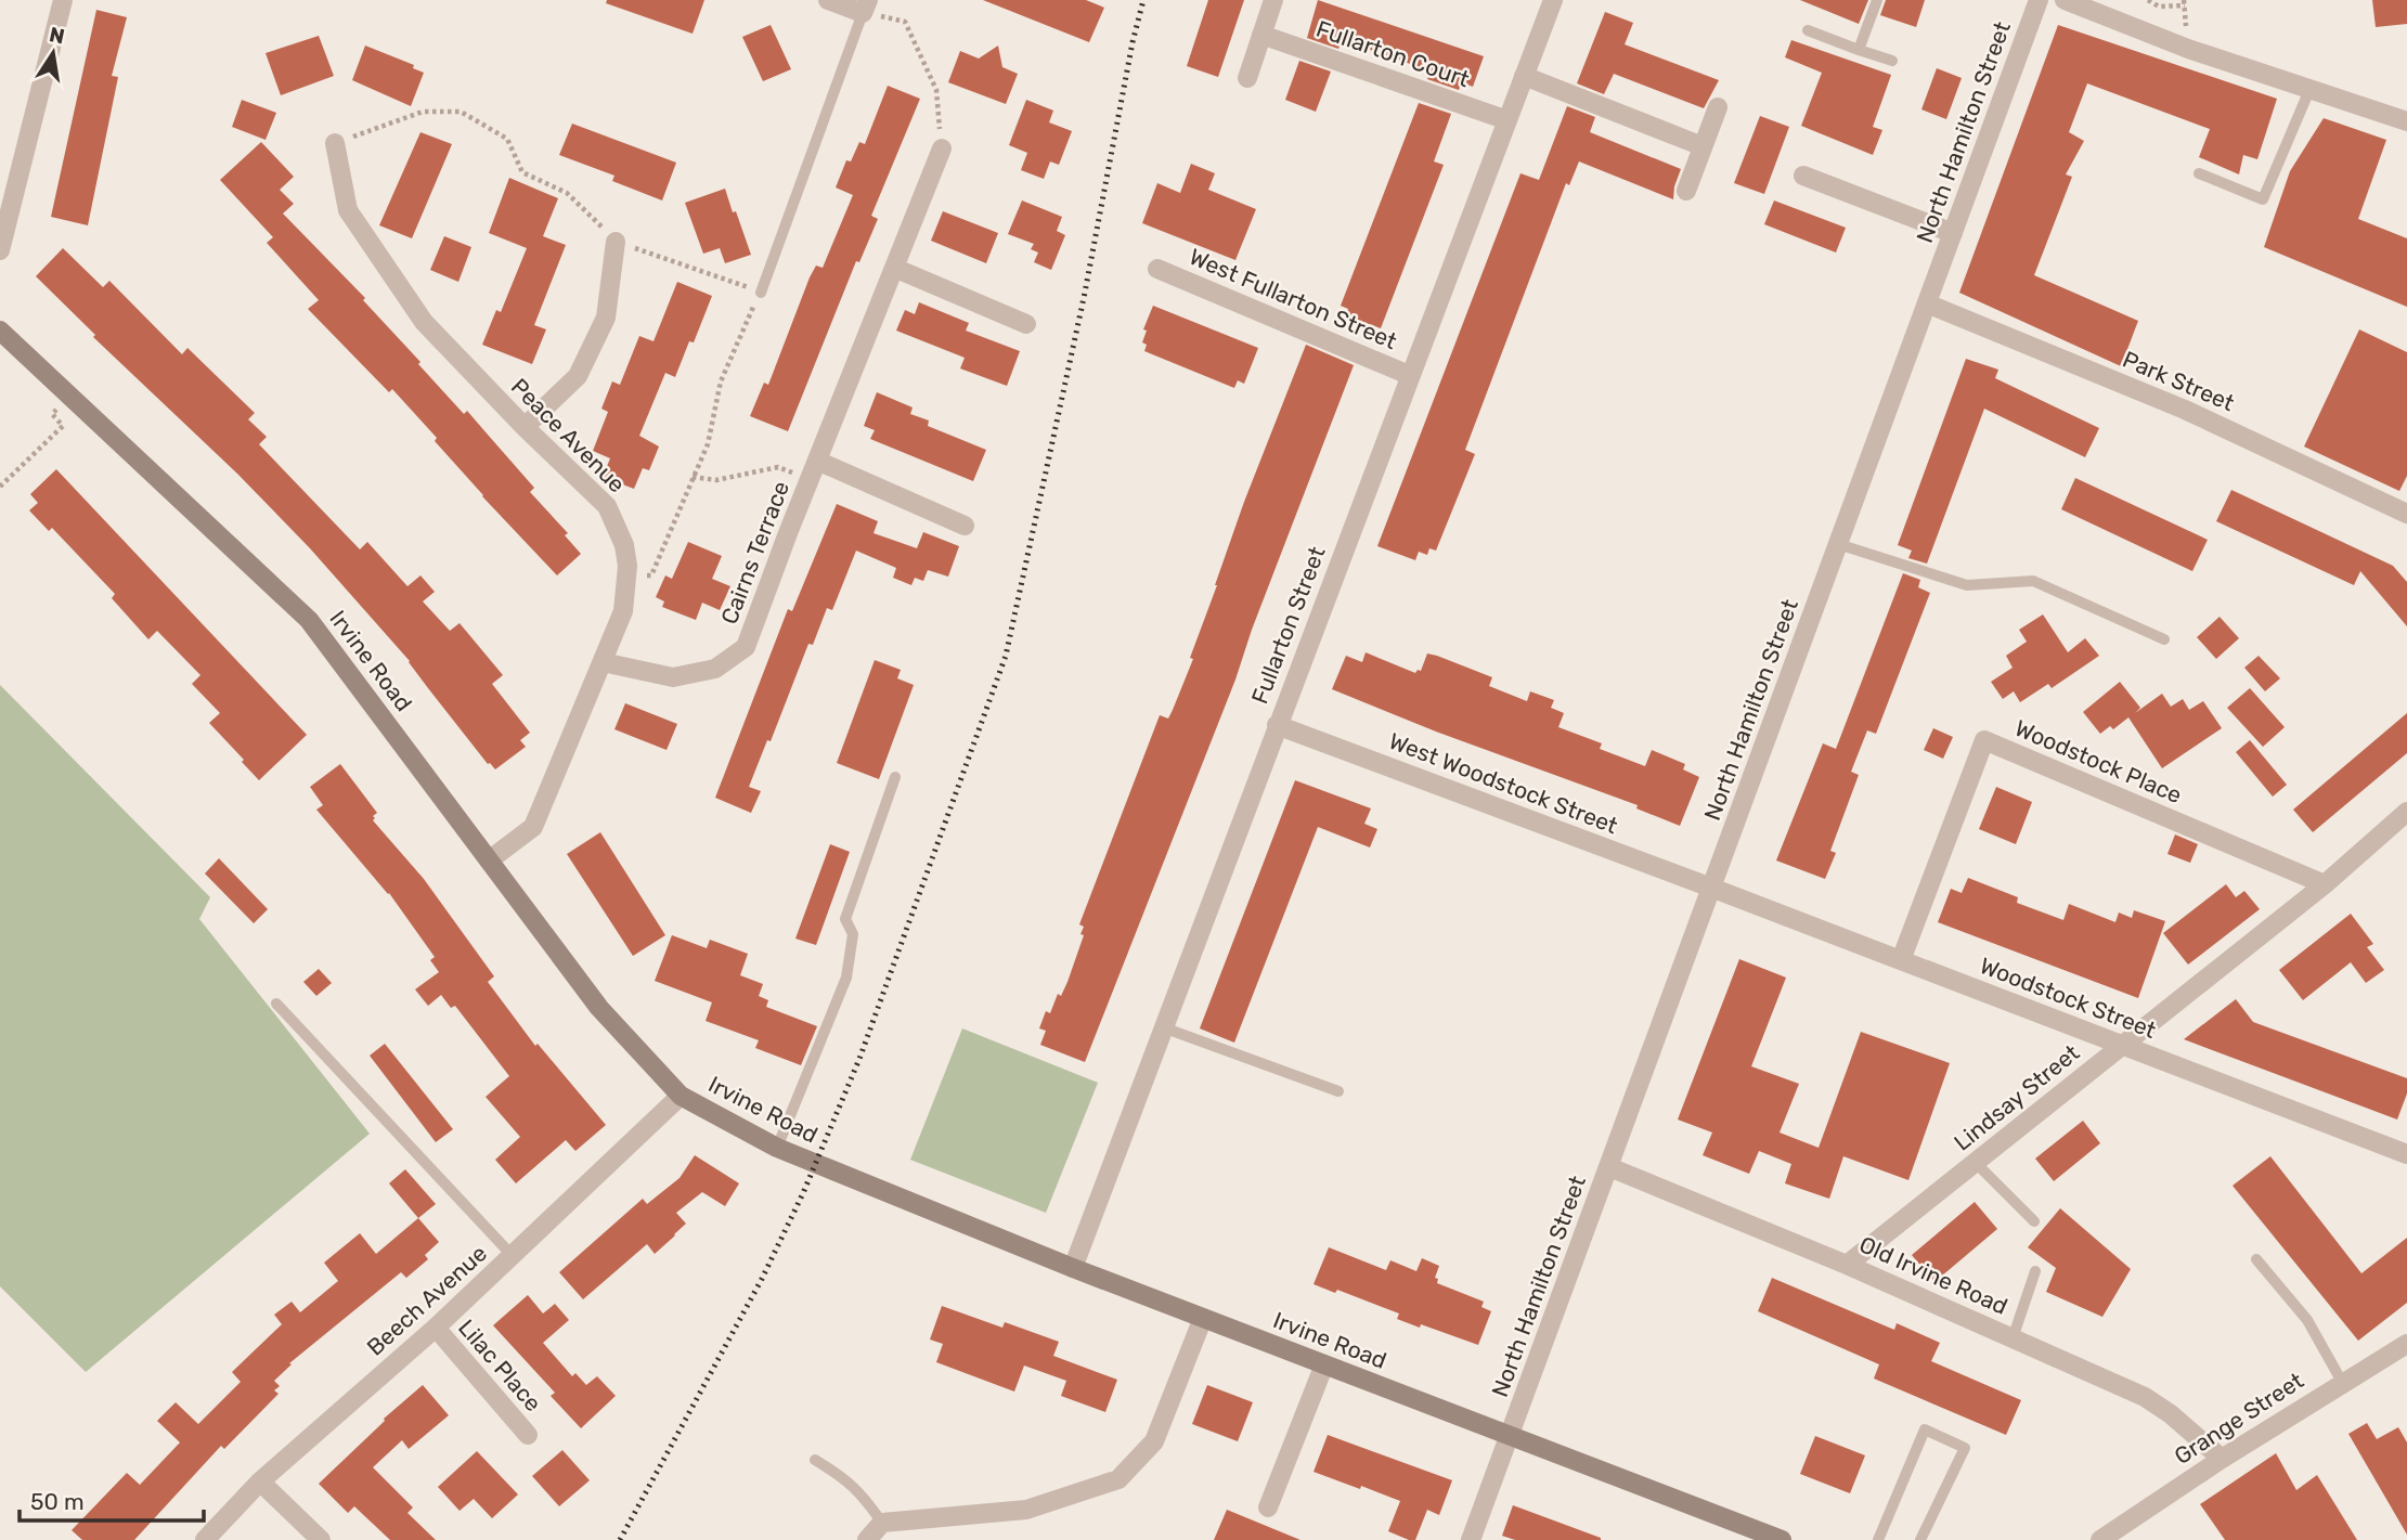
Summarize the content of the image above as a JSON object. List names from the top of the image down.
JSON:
{
  "streets": {
    "main road": ["Irvine Road"],
    "street": [
      "Fullarton Court",
      "North Hamilton Street",
      "West Fullarton Street",
      "Park Street",
      "Peace Avenue",
      "Cairns Terrace",
      "Fullarton Street",
      "Woodstock Place",
      "West Woodstock Street",
      "Woodstock Street",
      "Lindsay Street",
      "Old Irvine Road",
      "Beech Avenue",
      "Lilac Place",
      "Grange Street"
    ]
  },
  "crossings": [
    ["Fullarton Court", "Fullarton Street"],
    ["North Hamilton Street", "Park Street"],
    ["North Hamilton Street", "Irvine Road"],
    ["North Hamilton Street", "West Woodstock Street"],
    ["North Hamilton Street", "Woodstock Street"],
    ["North Hamilton Street", "Old Irvine Road"],
    ["West Fullarton Street", "Fullarton Street"],
    ["Peace Avenue", "Cairns Terrace"],
    ["Peace Avenue", "Irvine Road"],
    ["Fullarton Street", "Irvine Road"],
    ["Fullarton Street", "West Woodstock Street"],
    ["Irvine Road", "Beech Avenue"],
    ["Woodstock Place", "Woodstock Street"],
    ["Woodstock Place", "Lindsay Street"],
    ["West Woodstock Street", "Woodstock Street"],
    ["Woodstock Street", "Lindsay Street"],
    ["Lindsay Street", "Old Irvine Road"],
    ["Old Irvine Road", "Grange Street"],
    ["Beech Avenue", "Lilac Place"]
  ],
  "scale_bar": "50 m",
  "north": "top"
}
